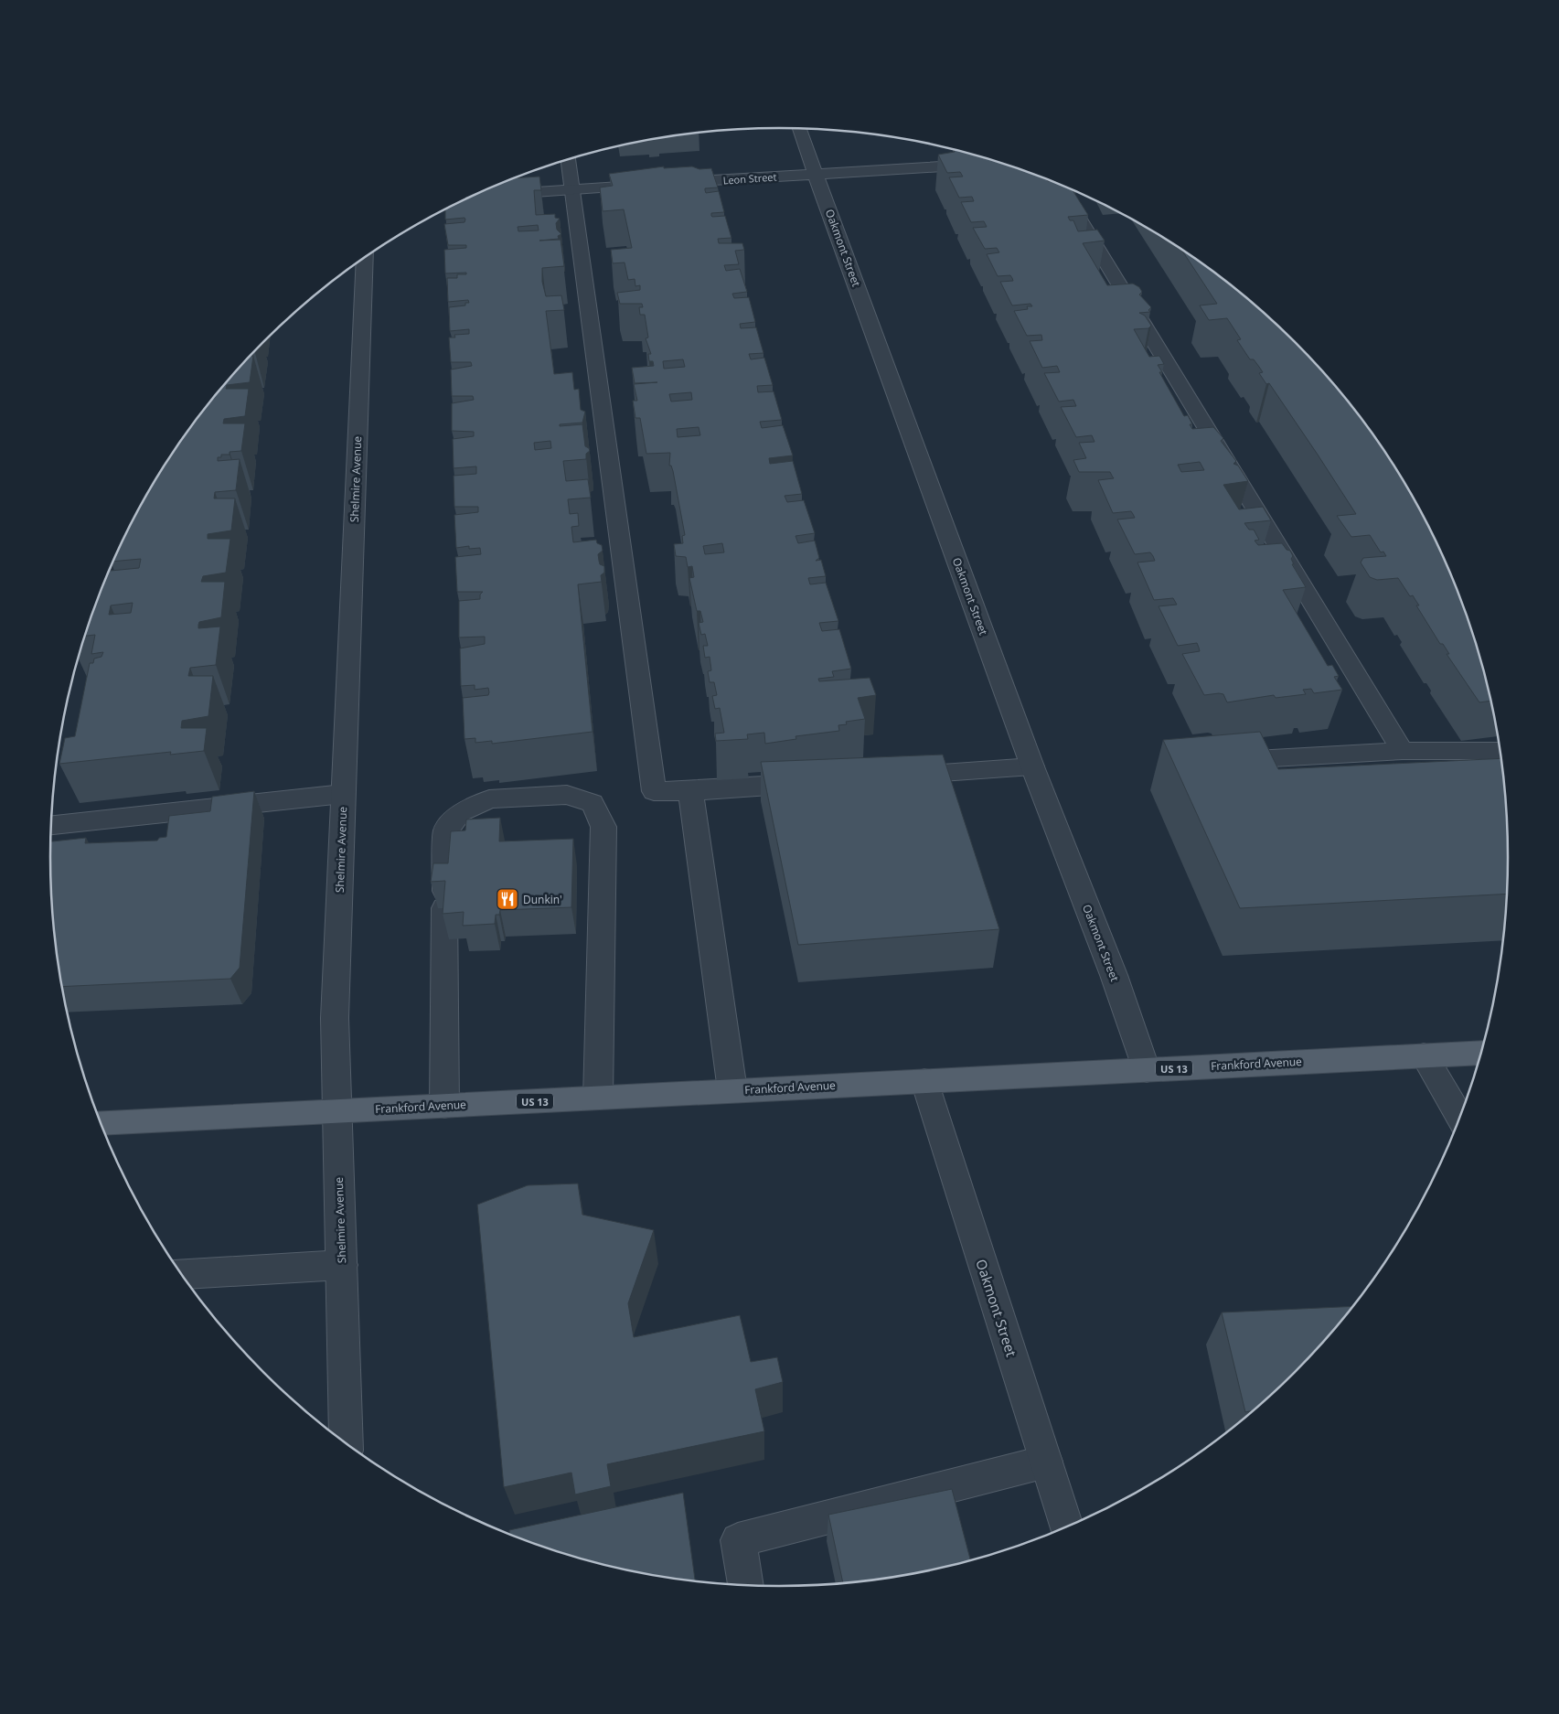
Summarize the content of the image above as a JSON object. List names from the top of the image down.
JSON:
{
  "streets": {
    "main road": ["Frankford Avenue", "US 13"],
    "street": ["Leon Street", "Oakmont Street", "Shelmire Avenue"]
  },
  "crossings": [
    ["Leon Street", "Oakmont Street"],
    ["Oakmont Street", "Frankford Avenue"],
    ["Shelmire Avenue", "Frankford Avenue"]
  ],
  "places": {
    "restaurant": ["Dunkin'"]
  }
}
